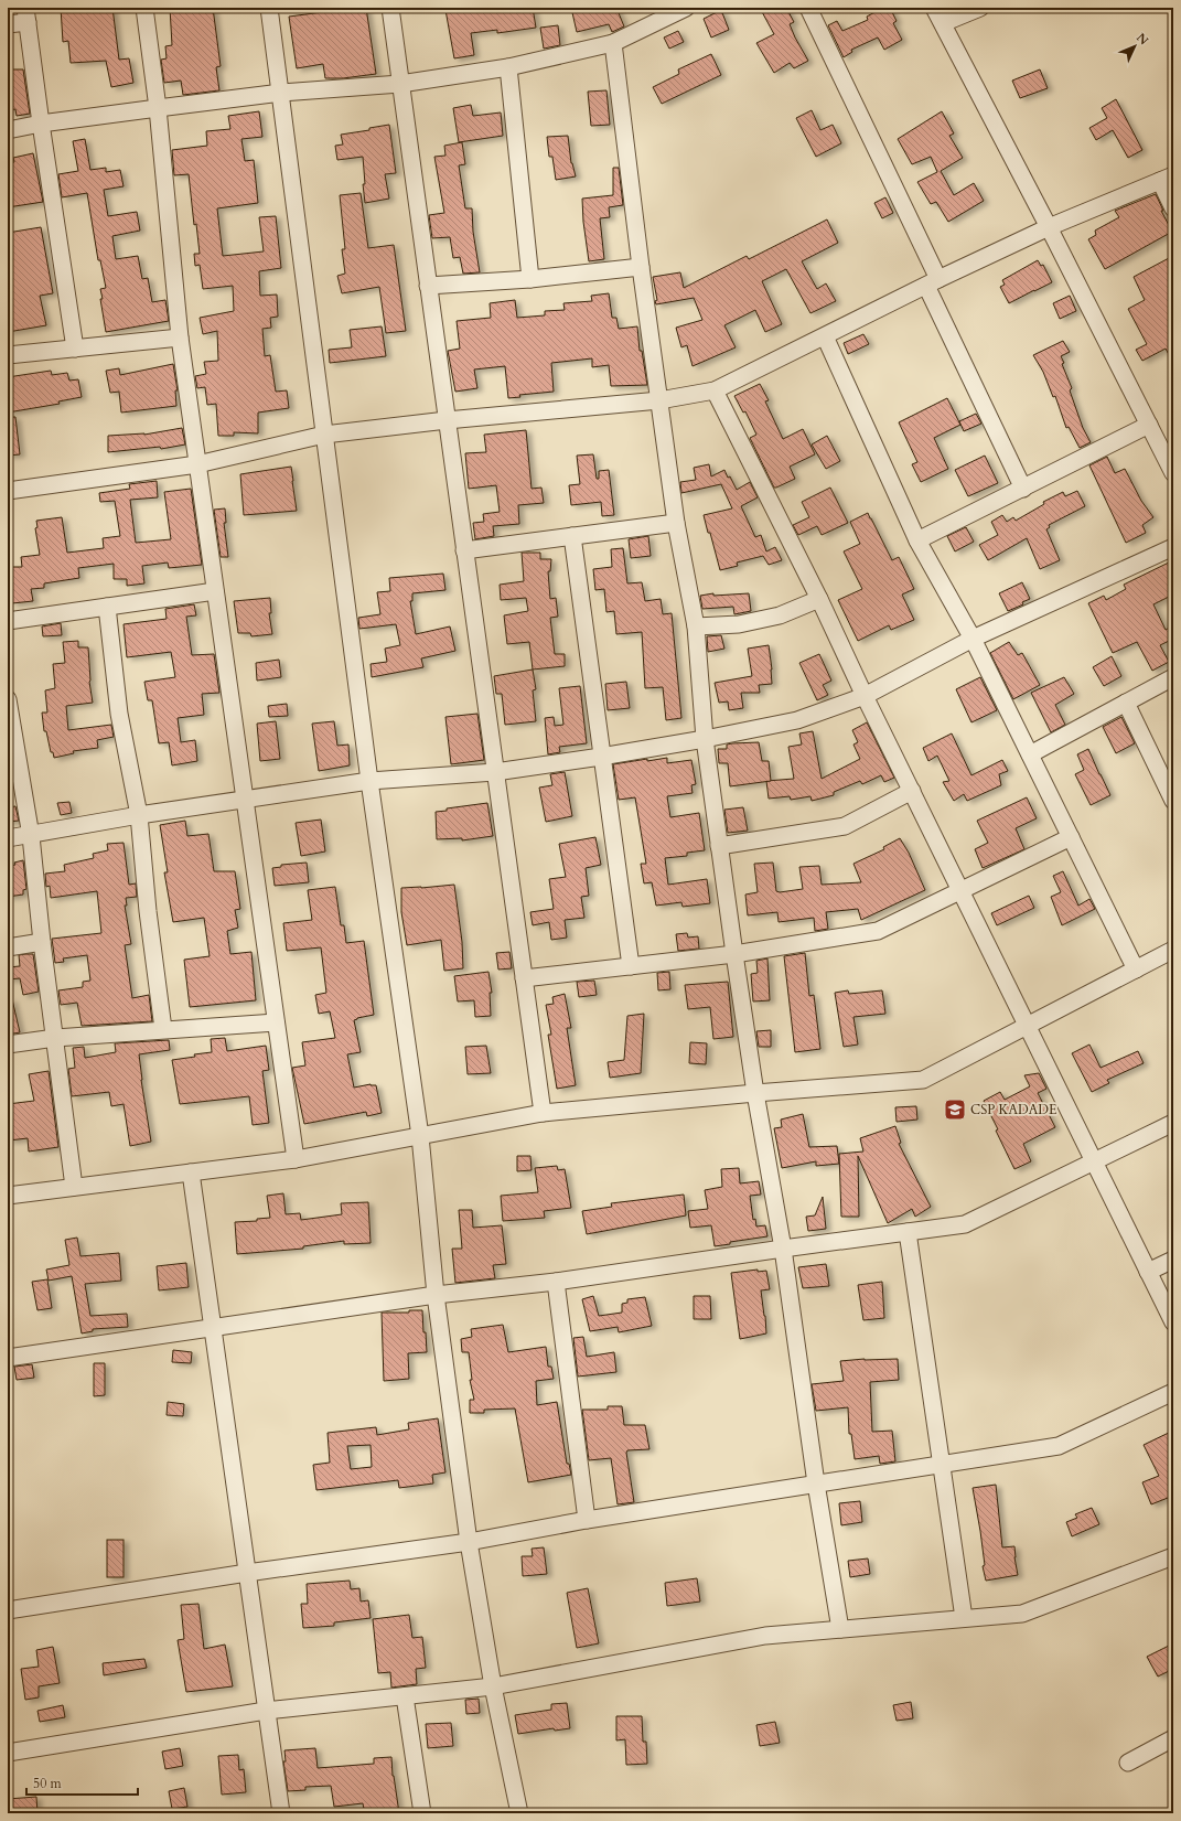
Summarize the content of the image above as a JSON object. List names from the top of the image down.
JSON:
{
  "places": {
    "school or university": ["CSP KADADE"]
  },
  "scale_bar": "50 m",
  "north": "top right"
}
